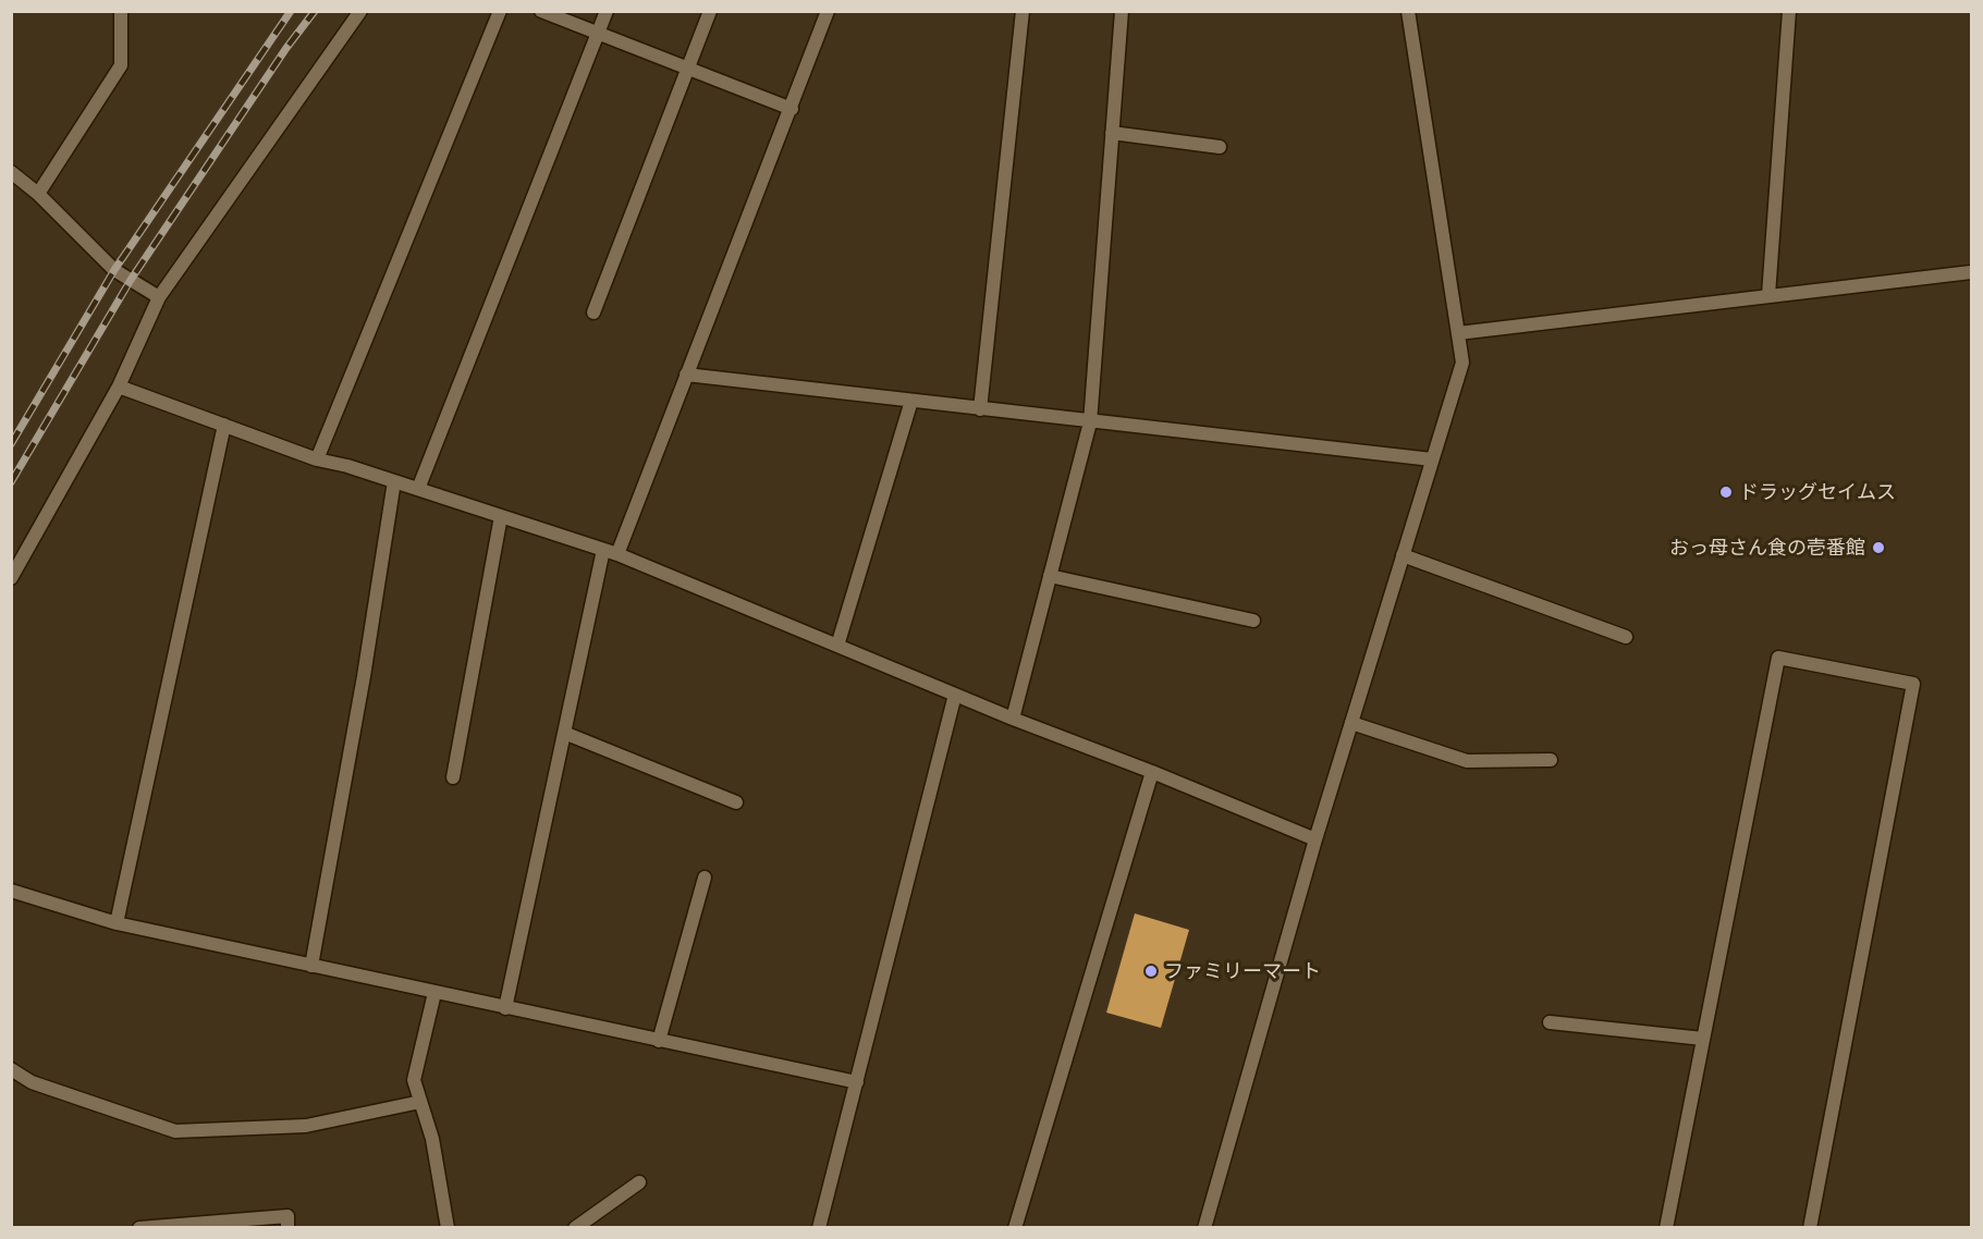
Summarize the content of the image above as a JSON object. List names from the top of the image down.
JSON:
{
  "places": ["ドラッグセイムス", "おっ母さん食の壱番館", "ファミリーマート"]
}
